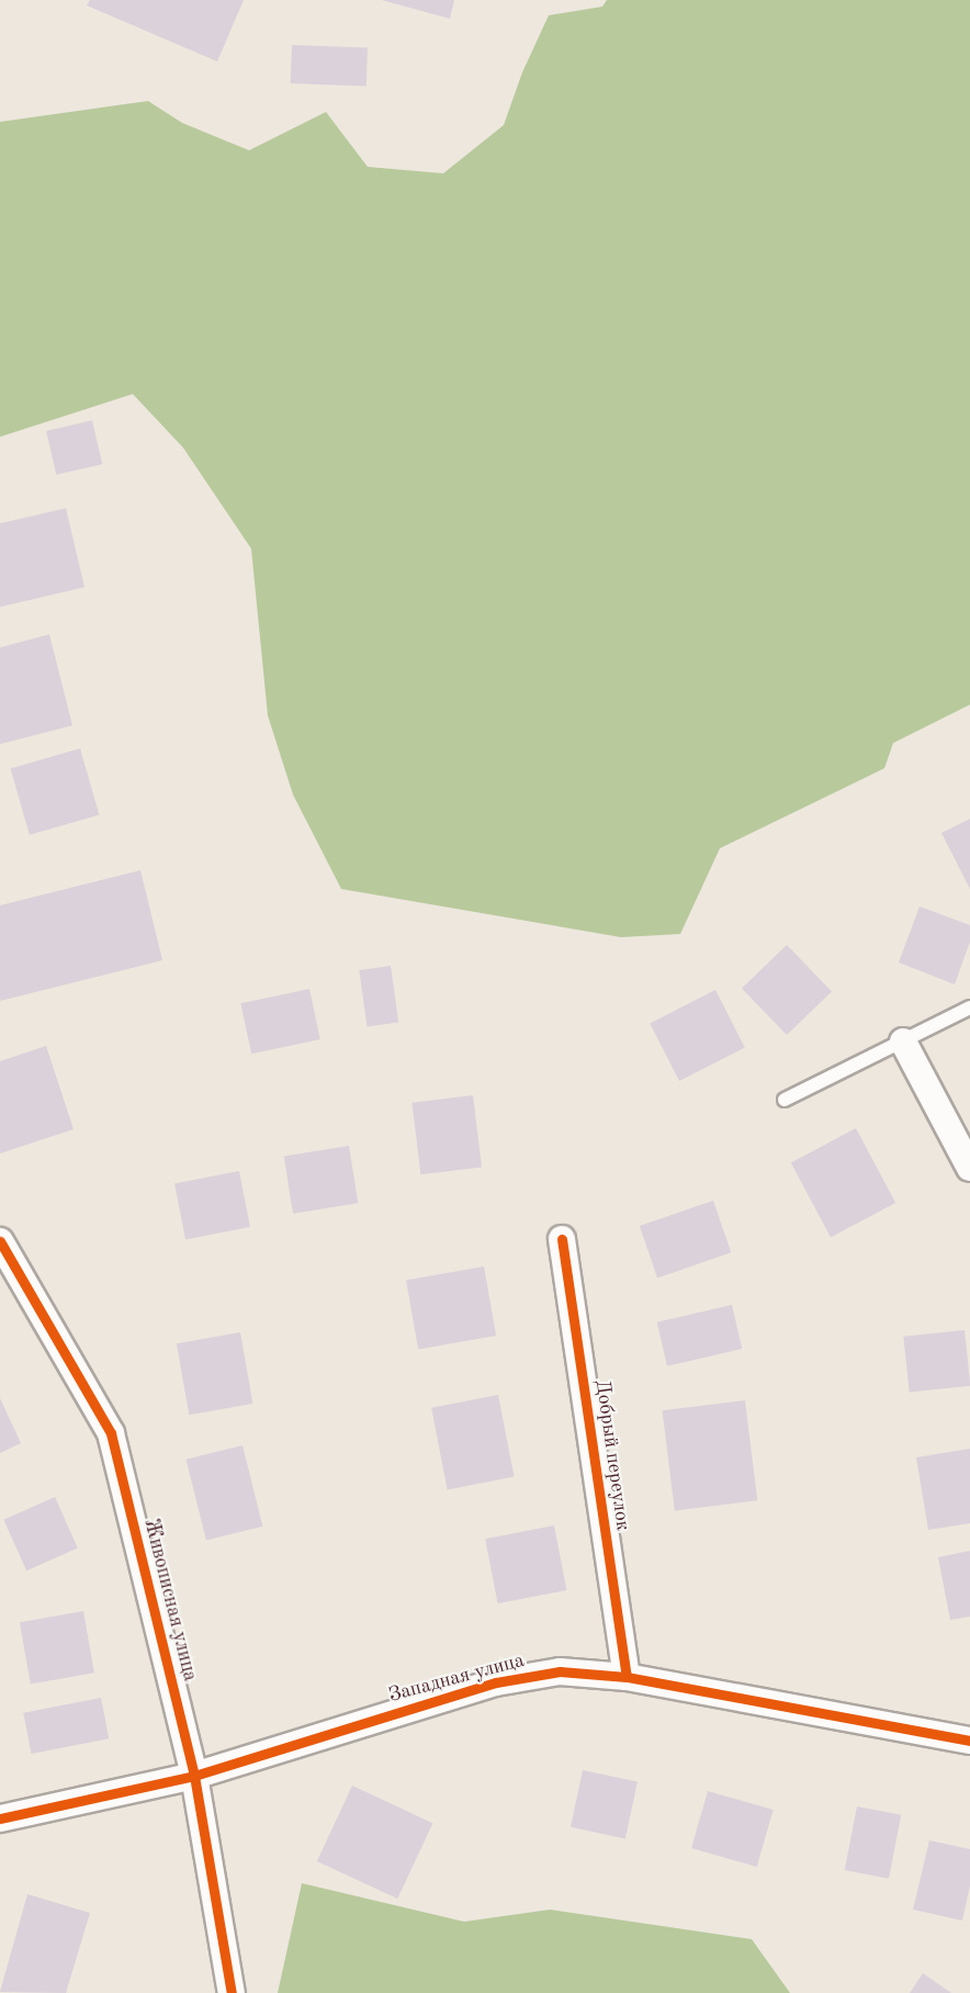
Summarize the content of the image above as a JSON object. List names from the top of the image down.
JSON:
{
  "streets": {
    "street": ["Добрый переулок", "Живописная улица", "Западная улица"]
  },
  "crossings": [
    ["Добрый переулок", "Западная улица"],
    ["Живописная улица", "Западная улица"]
  ]
}
